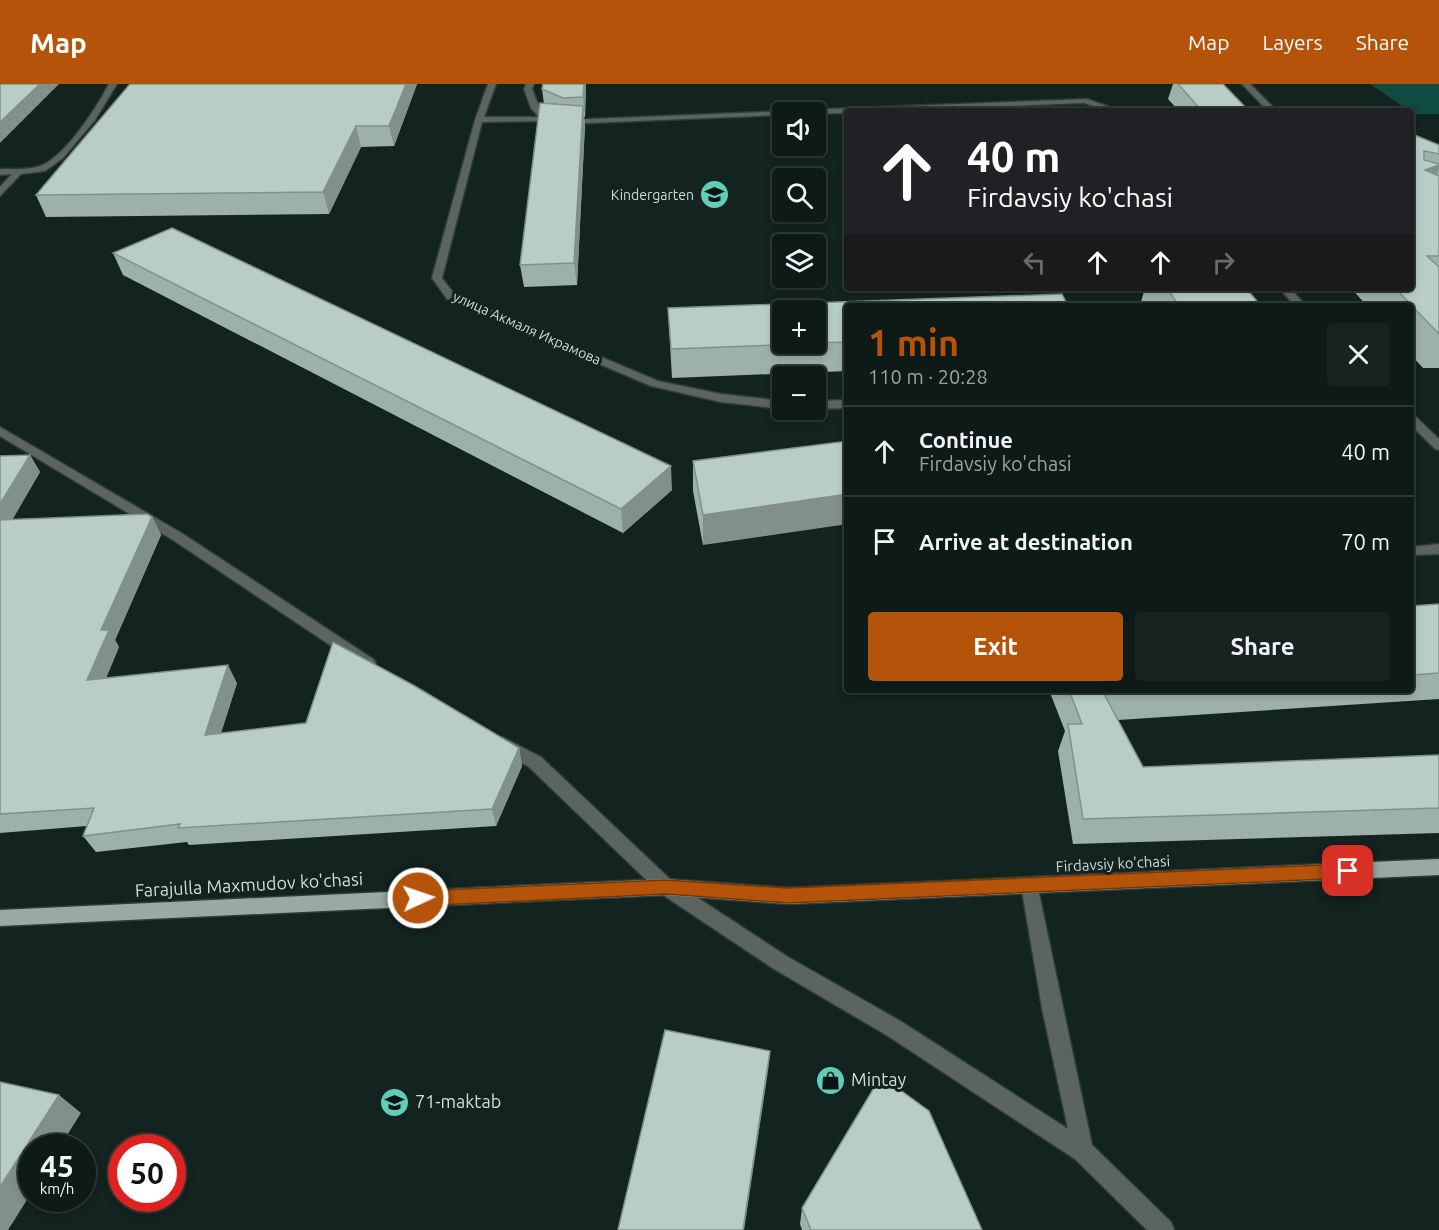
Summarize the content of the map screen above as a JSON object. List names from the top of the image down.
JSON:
{
  "streets": {
    "main road": ["Firdavsiy ko'chasi", "Farajulla Maxmudov ko'chasi"],
    "street": ["улица Акмаля Икрамова"]
  },
  "crossings": [
    ["Firdavsiy ko'chasi", "Farajulla Maxmudov ko'chasi"]
  ],
  "places": {
    "school or university": ["Kindergarten", "71-maktab"],
    "shop": ["Mintay"]
  },
  "page": {
    "header": "Map",
    "nav": ["Map", "Layers", "Share"],
    "map_buttons": ["+", "−"],
    "turn": ["40 m", "Firdavsiy ko'chasi"],
    "heading": ["1 min", "110 m · 20:28"],
    "list": [
      {
        "name": "Continue",
        "note": "Firdavsiy ko'chasi",
        "value": "40 m"
      },
      {
        "name": "Arrive at destination",
        "value": "70 m"
      }
    ],
    "buttons": ["Exit", "Share"],
    "speed": "45 km/h",
    "limit": "50"
  }
}
